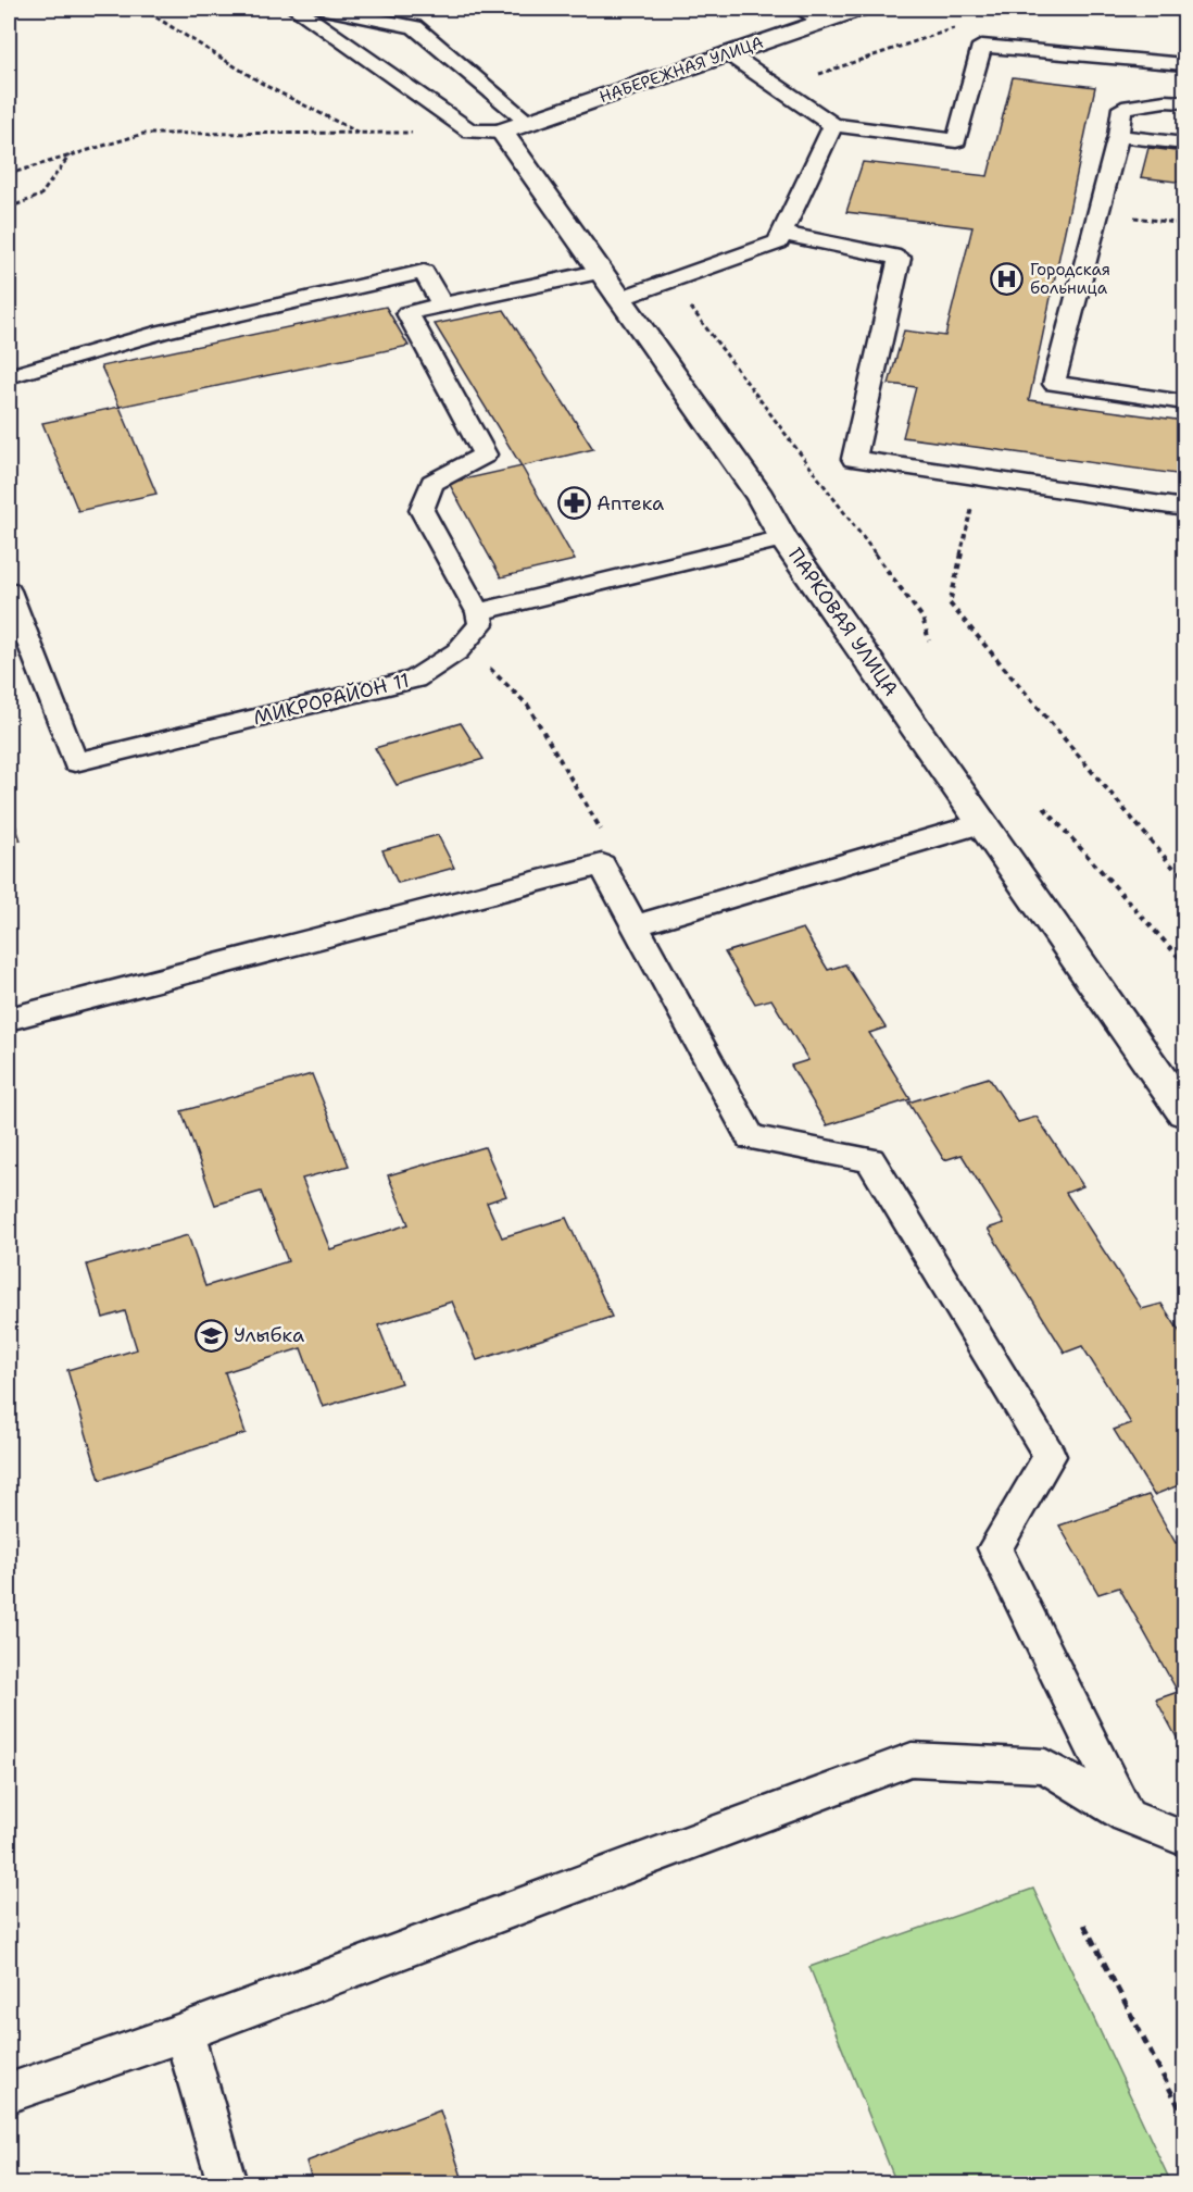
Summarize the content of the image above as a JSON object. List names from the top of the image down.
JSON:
{
  "streets": {
    "street": ["НАБЕРЕЖНАЯ УЛИЦА", "ПАРКОВАЯ УЛИЦА"],
    "lane": ["МИКРОРАЙОН 11"]
  },
  "crossings": [
    ["НАБЕРЕЖНАЯ УЛИЦА", "ПАРКОВАЯ УЛИЦА"]
  ],
  "places": {
    "hospital": ["Городская больница"],
    "pharmacy": ["Аптека"],
    "school or university": ["Улыбка"]
  }
}
